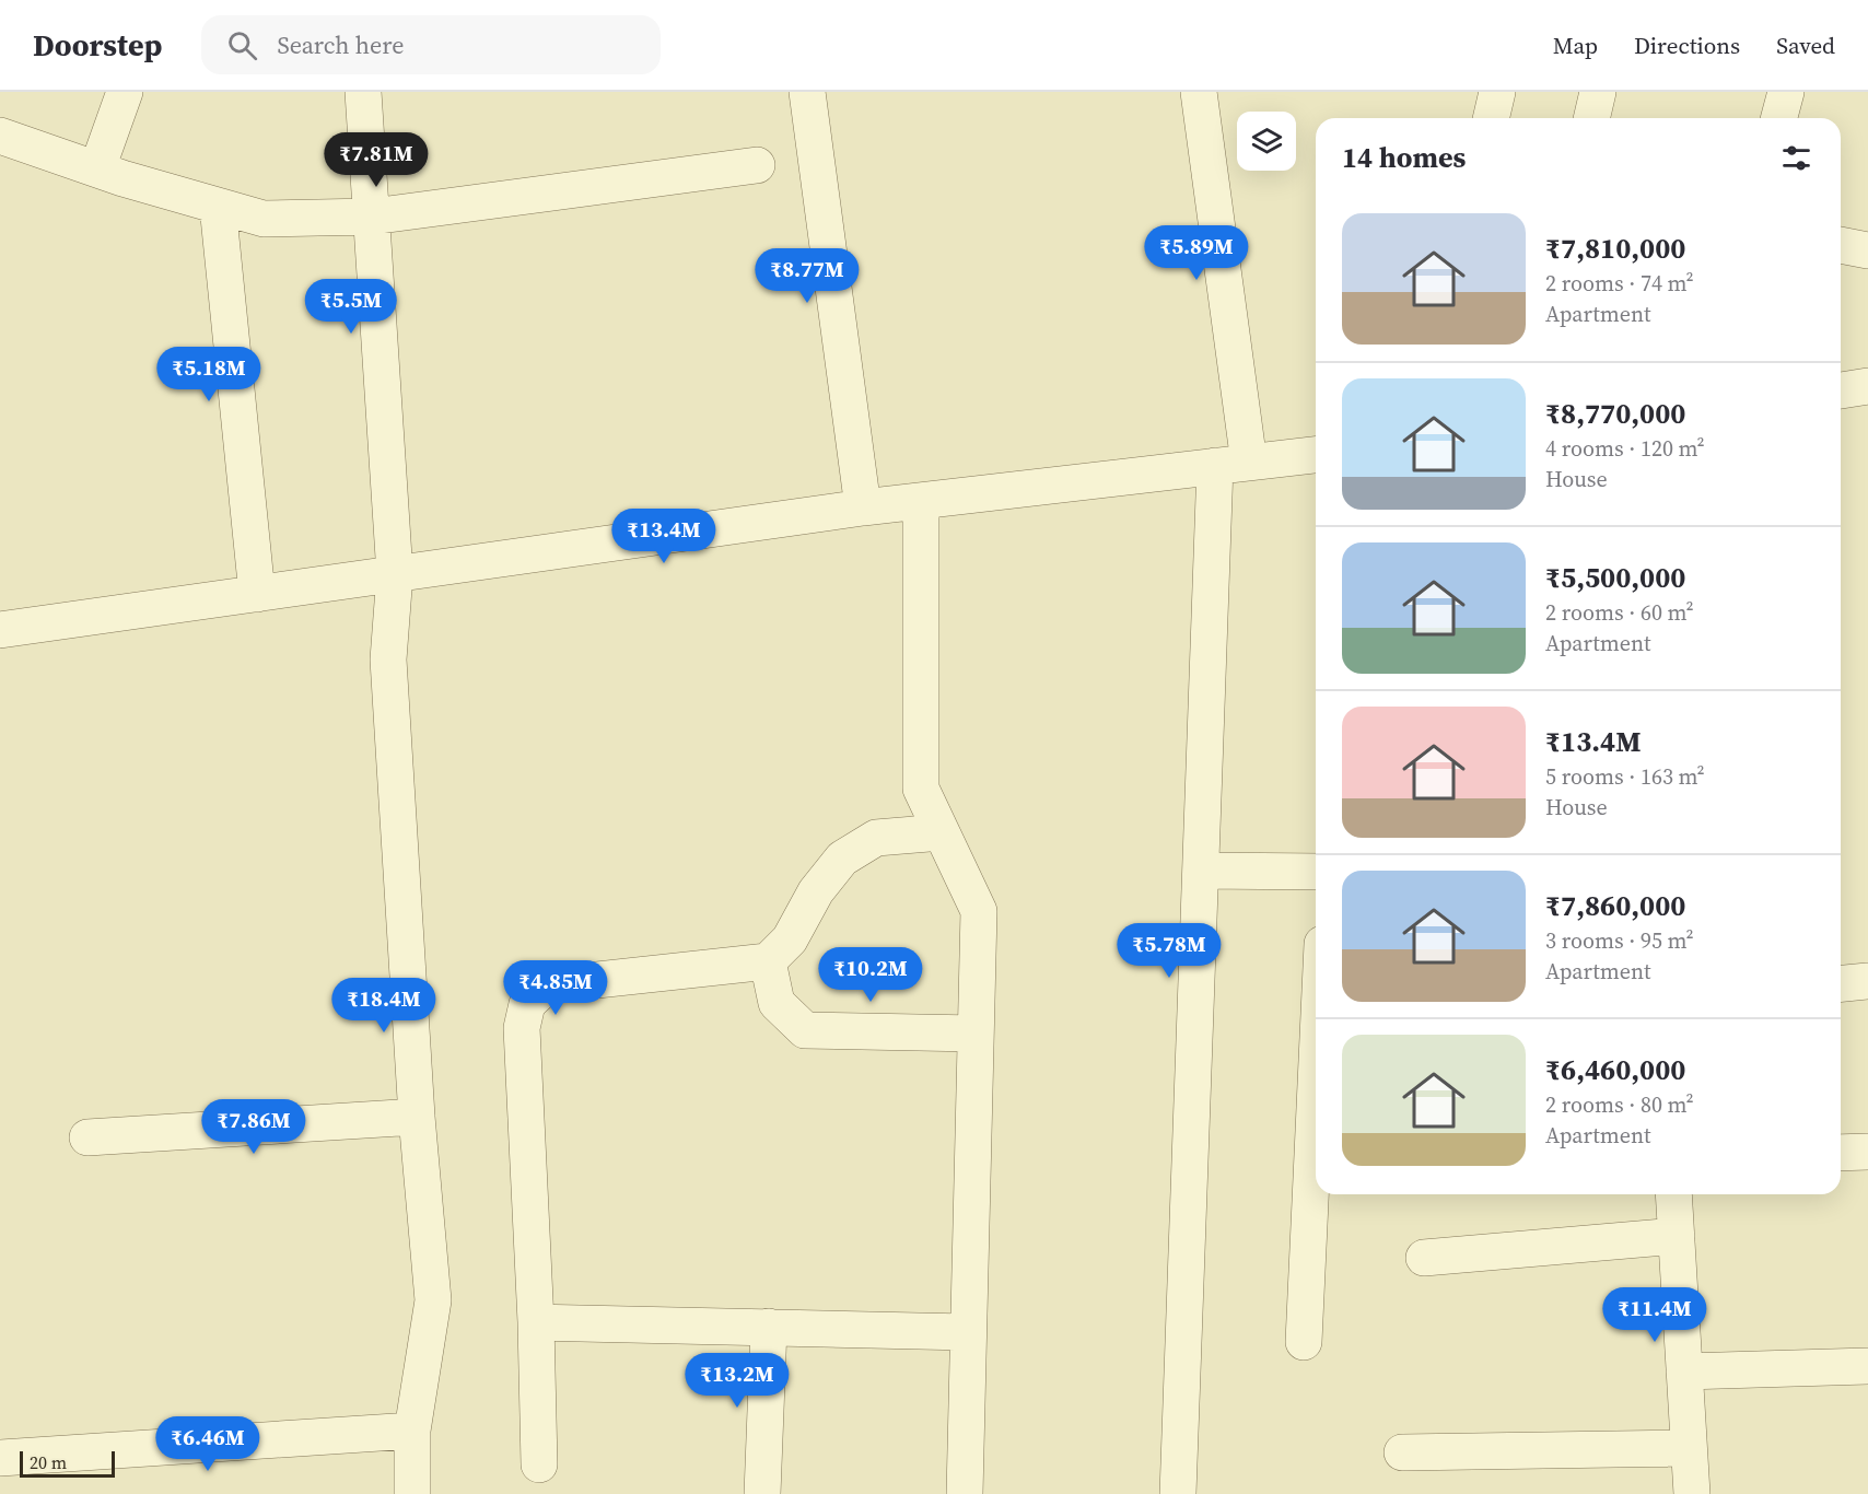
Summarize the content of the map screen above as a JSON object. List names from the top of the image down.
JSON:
{
  "scale_bar": "20 m",
  "page": {
    "header": "Doorstep",
    "search": "Search here",
    "nav": ["Map", "Directions", "Saved"],
    "heading": "14 homes",
    "price": [
      "₹7.81M",
      "₹5.89M",
      "₹8.77M",
      "₹5.5M",
      "₹5.18M",
      "₹13.4M",
      "₹5.78M",
      "₹10.2M",
      "₹4.85M",
      "₹18.4M",
      "₹7.86M",
      "₹11.4M",
      "₹13.2M",
      "₹6.46M"
    ],
    "list": [
      {
        "name": "₹7,810,000",
        "note": "2 rooms · 74 m² · Apartment"
      },
      {
        "name": "₹8,770,000",
        "note": "4 rooms · 120 m² · House"
      },
      {
        "name": "₹5,500,000",
        "note": "2 rooms · 60 m² · Apartment"
      },
      {
        "name": "₹13.4M",
        "note": "5 rooms · 163 m² · House"
      },
      {
        "name": "₹7,860,000",
        "note": "3 rooms · 95 m² · Apartment"
      },
      {
        "name": "₹6,460,000",
        "note": "2 rooms · 80 m² · Apartment"
      }
    ],
    "scale": "20 m"
  }
}
